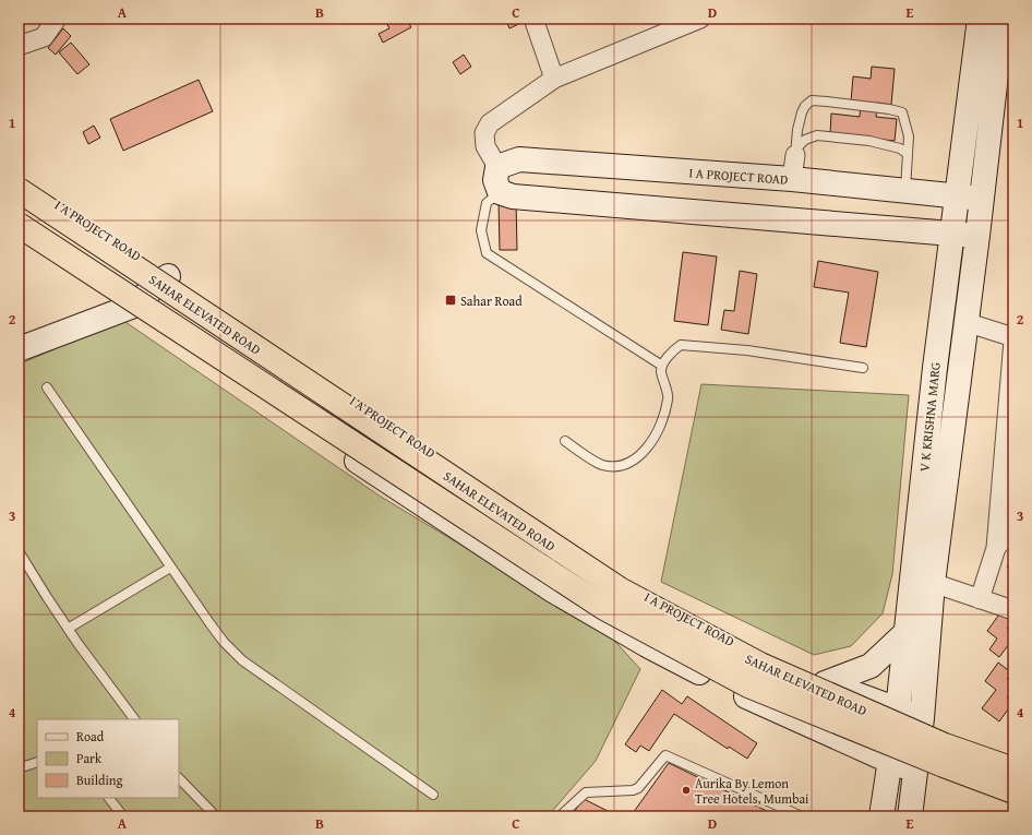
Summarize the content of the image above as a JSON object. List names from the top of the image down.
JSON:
{
  "streets": {
    "main road": ["SAHAR ELEVATED ROAD"],
    "street": ["I A PROJECT ROAD", "V K KRISHNA MARG"]
  },
  "crossings": [
    ["I A PROJECT ROAD", "V K KRISHNA MARG"]
  ],
  "places": {
    "transit": ["Sahar Road"],
    "other": ["Aurika By Lemon Tree Hotels, Mumbai"]
  },
  "legend": ["Road", "Park", "Building"],
  "grid": {
    "columns": [
      "A",
      "B",
      "C",
      "D",
      "E"
    ],
    "rows": [
      "1",
      "2",
      "3",
      "4"
    ]
  }
}
